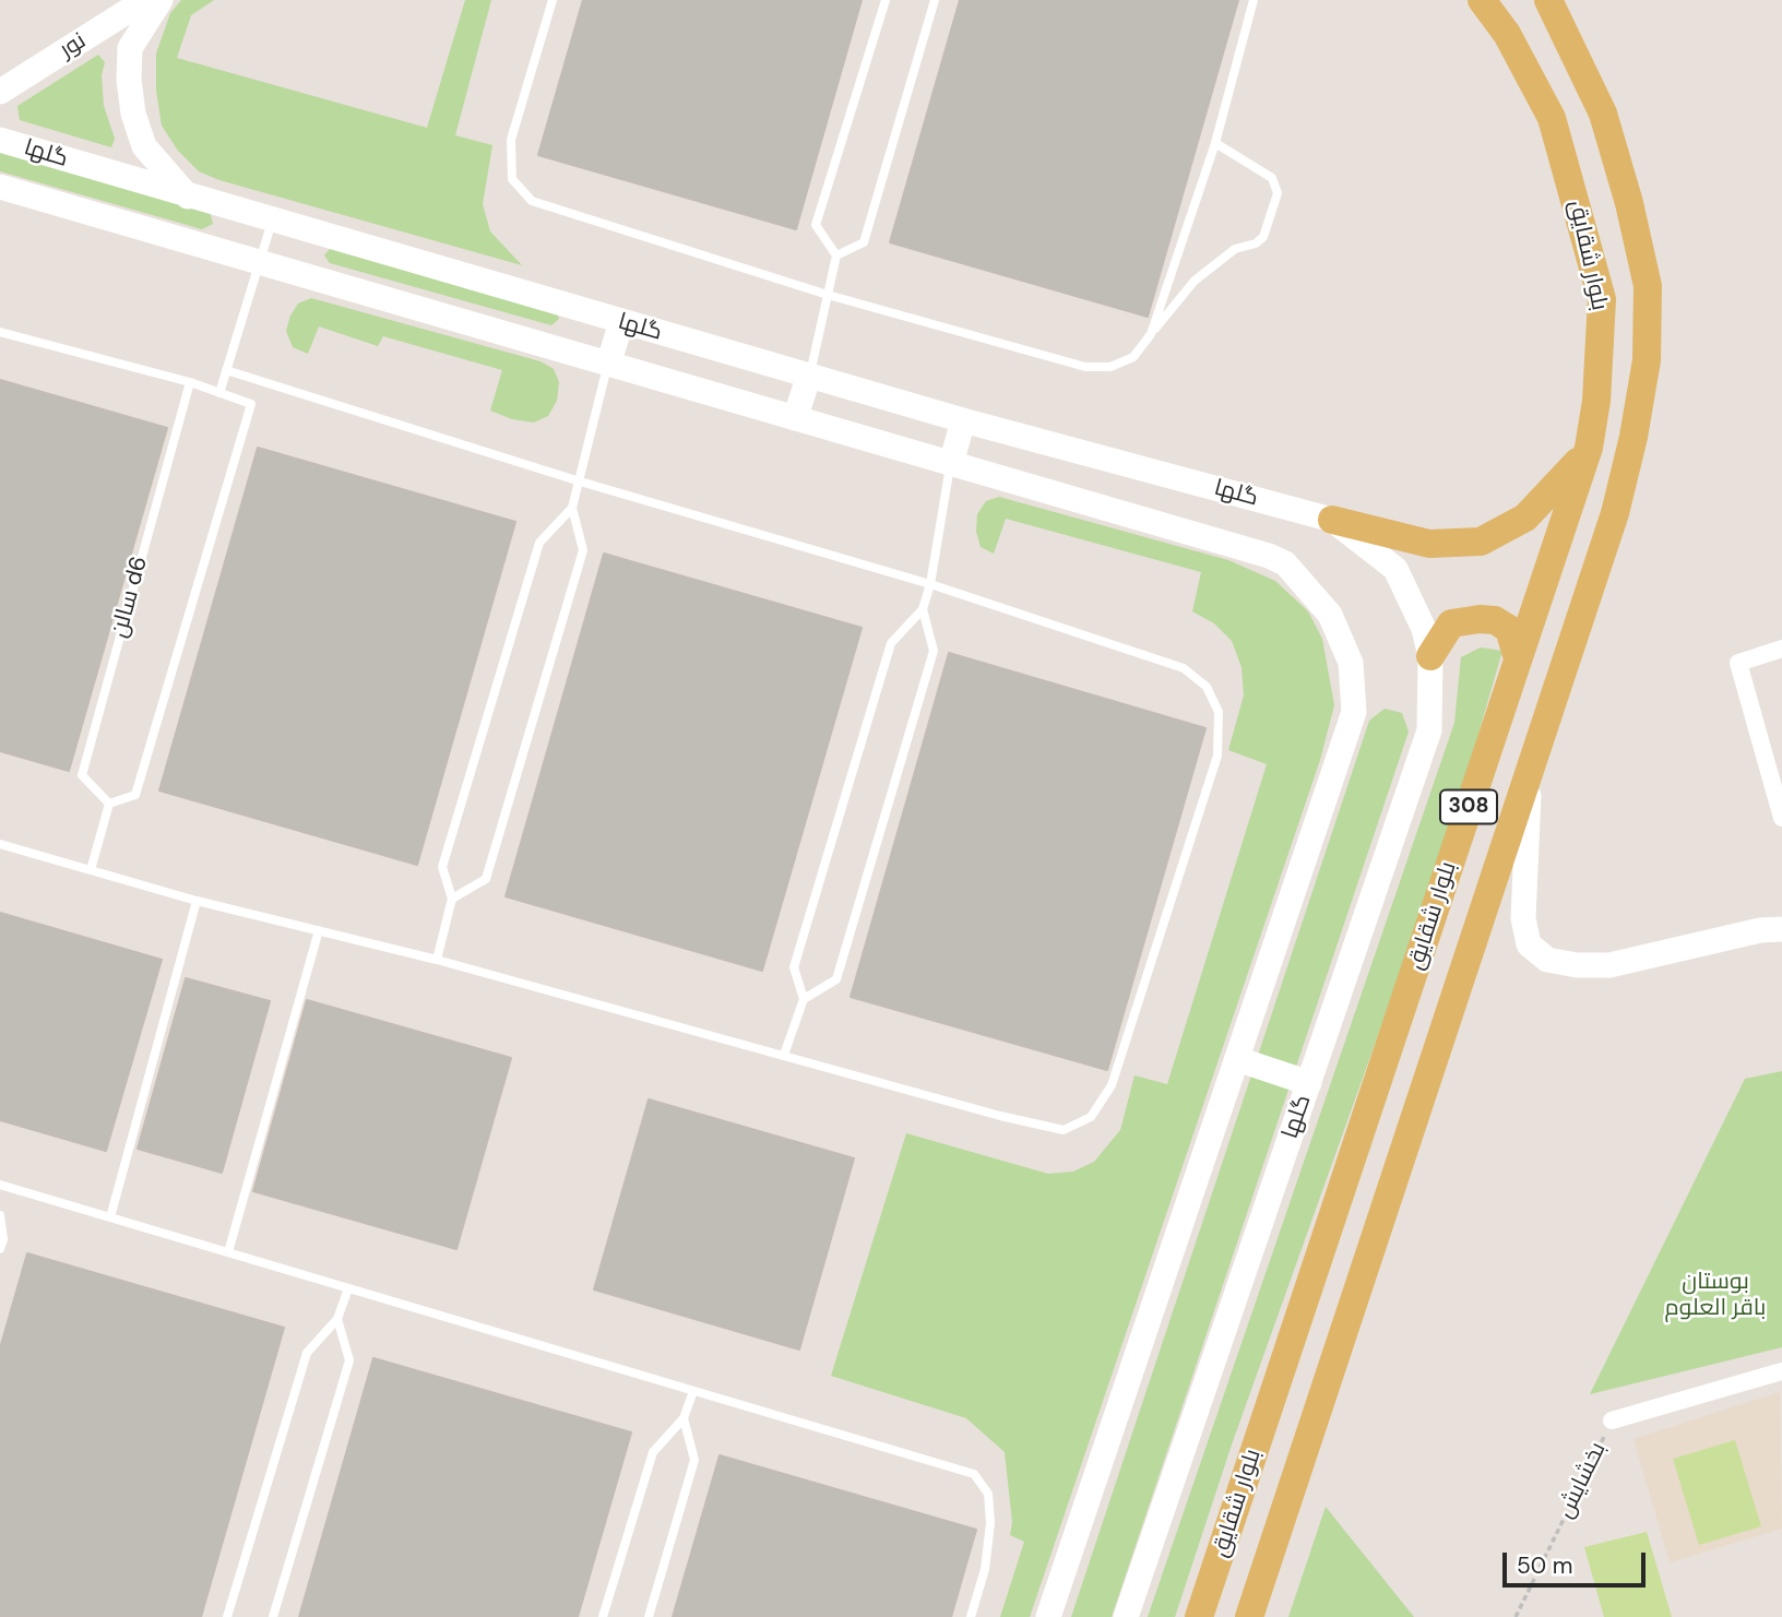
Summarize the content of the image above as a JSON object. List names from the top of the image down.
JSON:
{
  "streets": {
    "main road": ["بلوار شقایق", "308"],
    "street": ["نور", "گلها", "بخشایش"],
    "lane": ["سالن d6"]
  },
  "parks": ["بوستان باقر العلوم"],
  "scale_bar": "50 m"
}
